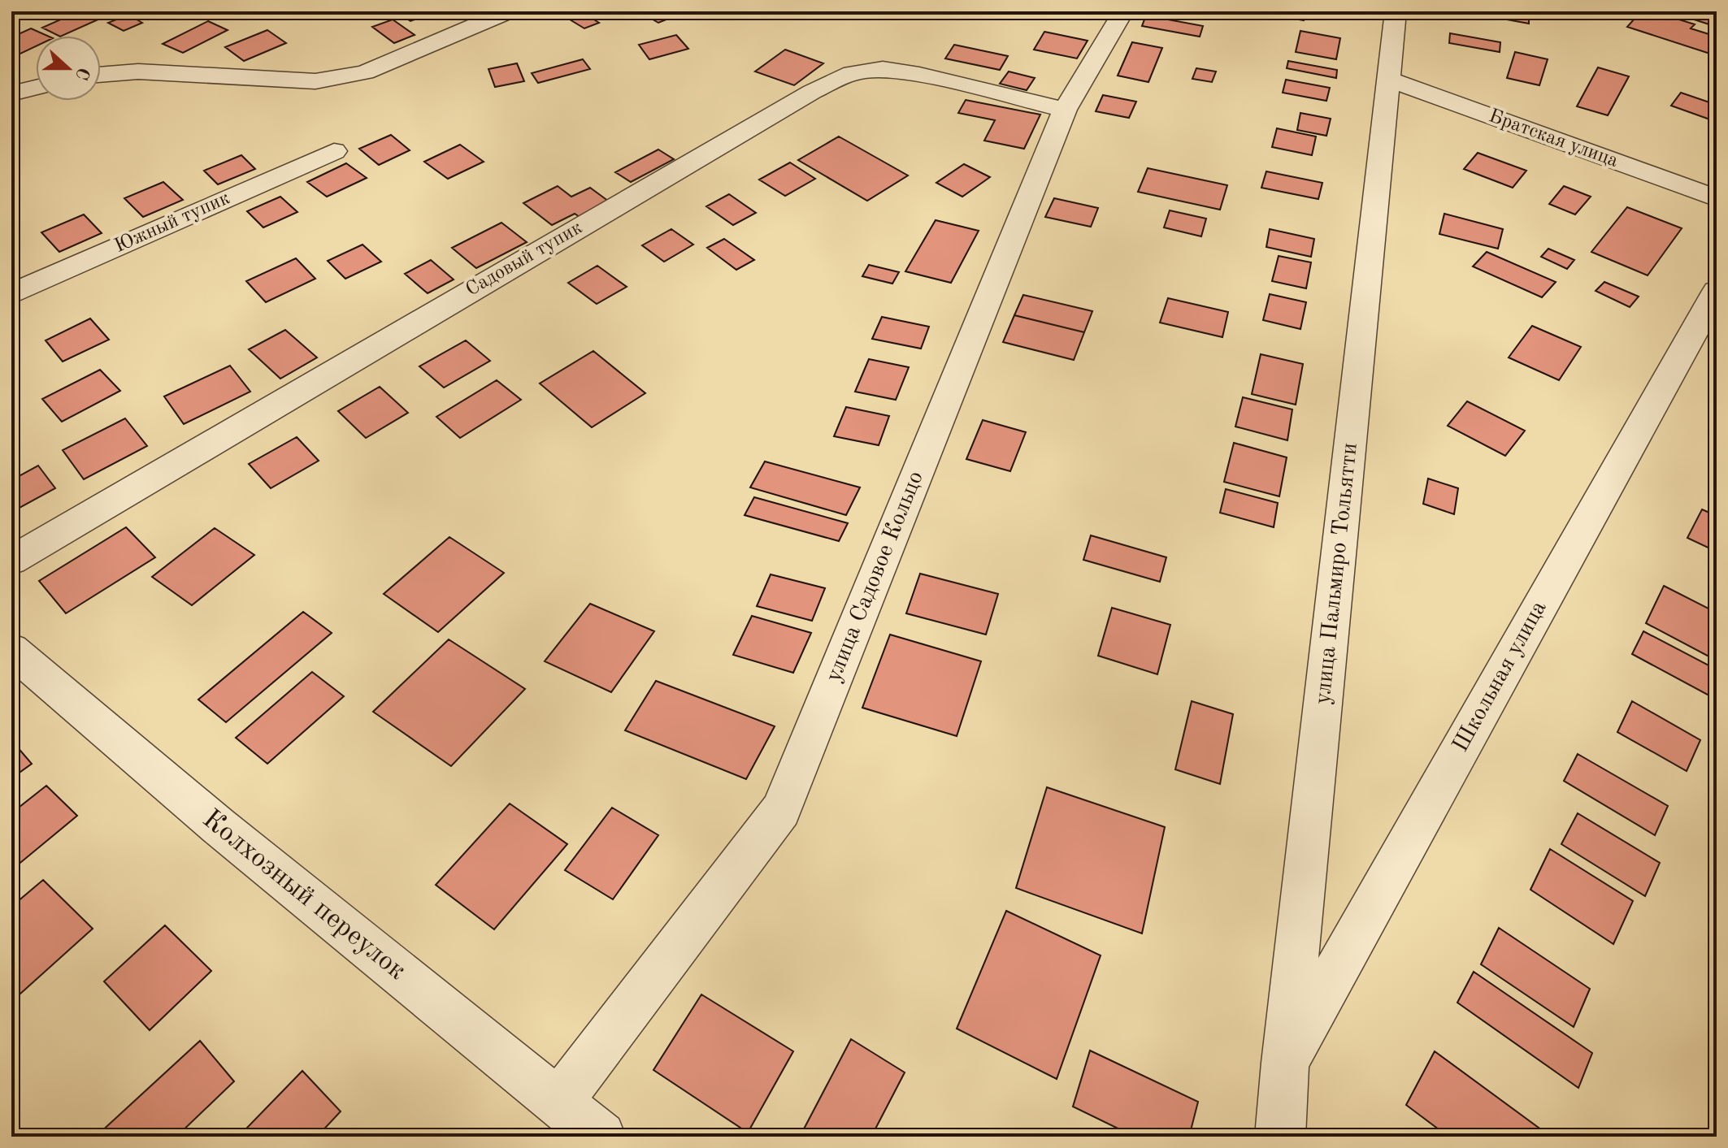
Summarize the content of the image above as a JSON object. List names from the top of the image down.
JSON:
{
  "streets": {
    "street": [
      "Братская улица",
      "Южный тупик",
      "Садовый тупик",
      "улица Пальмиро Тольятти",
      "улица Садовое Кольцо",
      "Школьная улица",
      "Колхозный переулок"
    ]
  },
  "crossings": [
    ["Братская улица", "улица Пальмиро Тольятти"],
    ["Садовый тупик", "улица Садовое Кольцо"],
    ["улица Пальмиро Тольятти", "Школьная улица"],
    ["улица Садовое Кольцо", "Колхозный переулок"]
  ],
  "north": "right"
}
